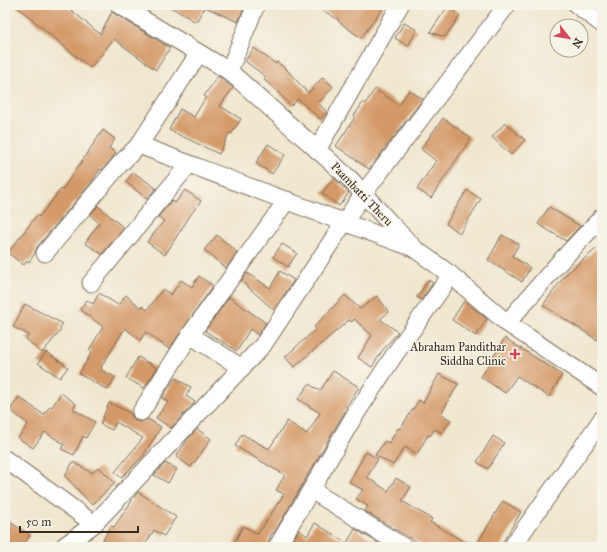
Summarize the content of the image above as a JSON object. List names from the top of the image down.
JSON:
{
  "streets": {
    "street": ["Paambatti Theru"]
  },
  "places": {
    "health": ["Abraham Pandithar Siddha Clinic"]
  },
  "scale_bar": "50 m",
  "north": "bottom right"
}
